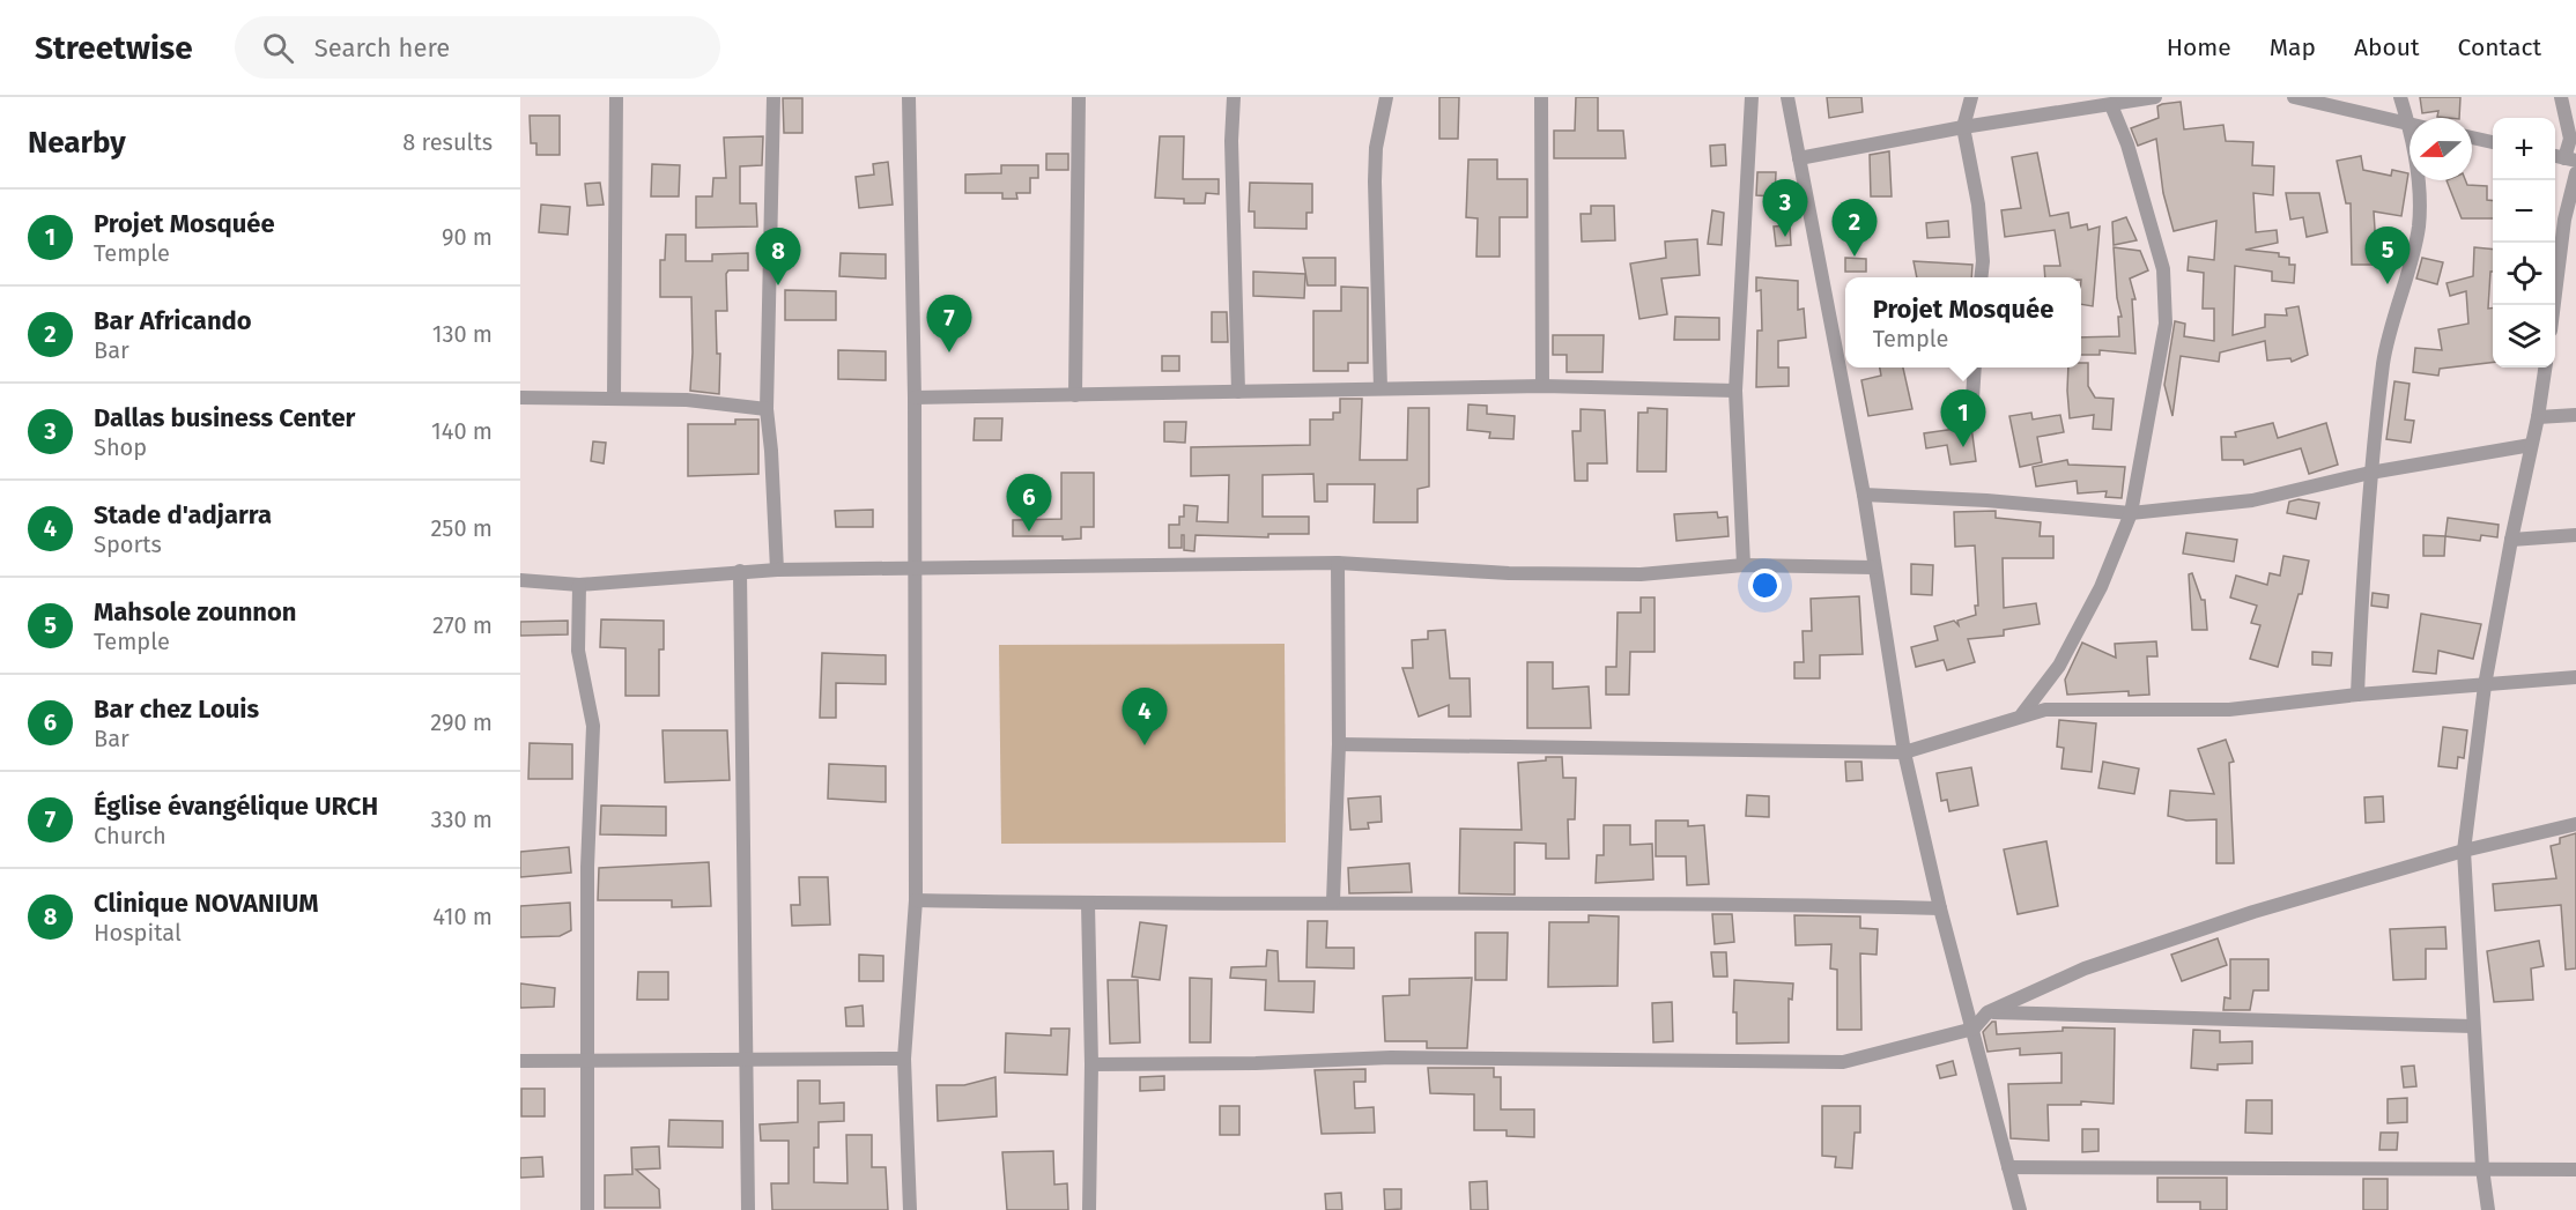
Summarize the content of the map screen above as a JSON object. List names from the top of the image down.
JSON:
{
  "north": "left",
  "page": {
    "header": "Streetwise",
    "search": "Search here",
    "nav": [
      "Home",
      "Map",
      "About",
      "Contact"
    ],
    "heading": ["Nearby", "8 results"],
    "map_buttons": ["+", "−"],
    "pins": [
      "3",
      "2",
      "5",
      "8",
      "7",
      "1",
      "6",
      "4"
    ],
    "list": [
      {
        "mark": "1",
        "name": "Projet Mosquée",
        "note": "Temple",
        "value": "90 m"
      },
      {
        "mark": "2",
        "name": "Bar Africando",
        "note": "Bar",
        "value": "130 m"
      },
      {
        "mark": "3",
        "name": "Dallas business Center",
        "note": "Shop",
        "value": "140 m"
      },
      {
        "mark": "4",
        "name": "Stade d'adjarra",
        "note": "Sports",
        "value": "250 m"
      },
      {
        "mark": "5",
        "name": "Mahsole zounnon",
        "note": "Temple",
        "value": "270 m"
      },
      {
        "mark": "6",
        "name": "Bar chez Louis",
        "note": "Bar",
        "value": "290 m"
      },
      {
        "mark": "7",
        "name": "Église évangélique URCH",
        "note": "Church",
        "value": "330 m"
      },
      {
        "mark": "8",
        "name": "Clinique NOVANIUM",
        "note": "Hospital",
        "value": "410 m"
      }
    ],
    "popup": ["Projet Mosquée", "Temple"]
  }
}
